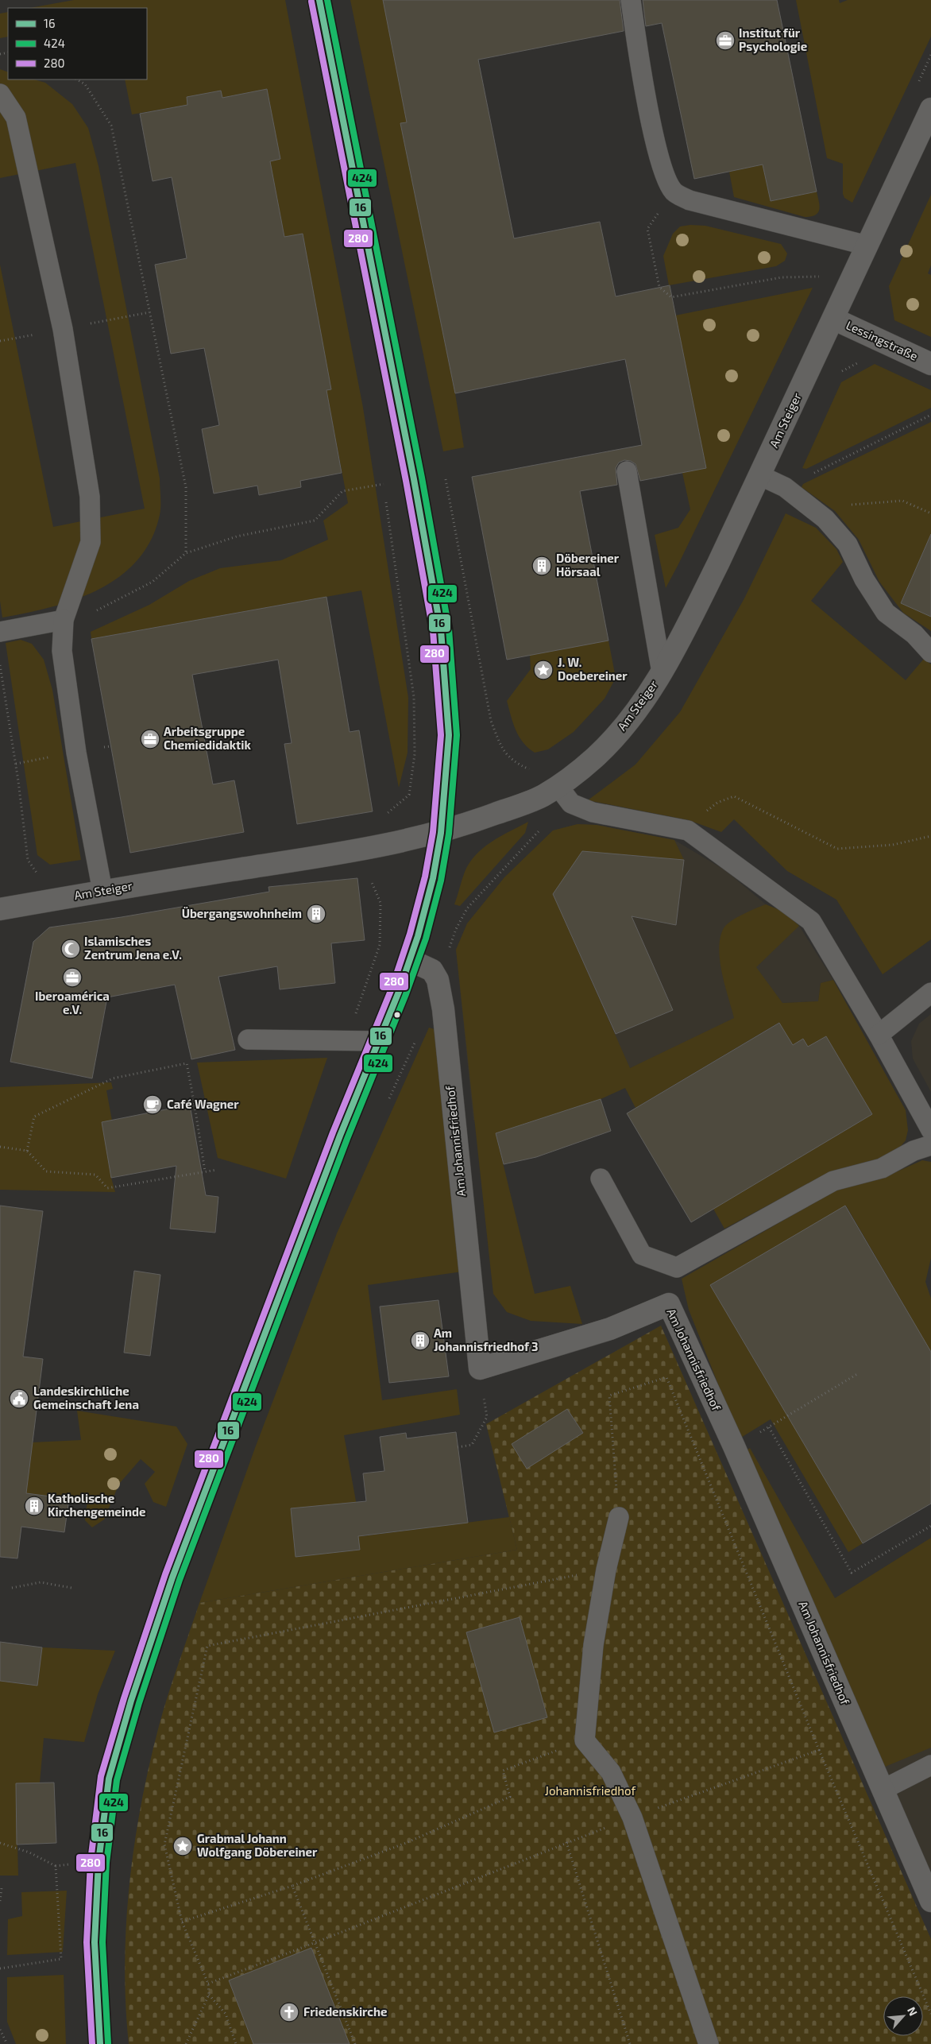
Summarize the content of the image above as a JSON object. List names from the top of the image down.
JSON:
{
  "streets": {
    "street": ["Lessingstraße", "Am Steiger", "Am Johannisfriedhof"]
  },
  "crossings": [
    ["Lessingstraße", "Am Steiger"]
  ],
  "parks": ["Johannisfriedhof"],
  "places": {
    "office": ["Institut für Psychologie", "Arbeitsgruppe Chemiedidaktik", "Iberoamérica e.V."],
    "building": [
      "Döbereiner Hörsaal",
      "Übergangswohnheim",
      "Am Johannisfriedhof 3",
      "Katholische Kirchengemeinde"
    ],
    "place": ["J. W. Doebereiner", "Grabmal Johann Wolfgang Döbereiner"],
    "mosque": ["Islamisches Zentrum Jena e.V."],
    "cafe": ["Café Wagner"],
    "public building": ["Landeskirchliche Gemeinschaft Jena"],
    "church": ["Friedenskirche"]
  },
  "lines": ["transit line 16", "transit line 424", "transit line 280"],
  "legend": ["16", "424", "280"],
  "north": "top right"
}
